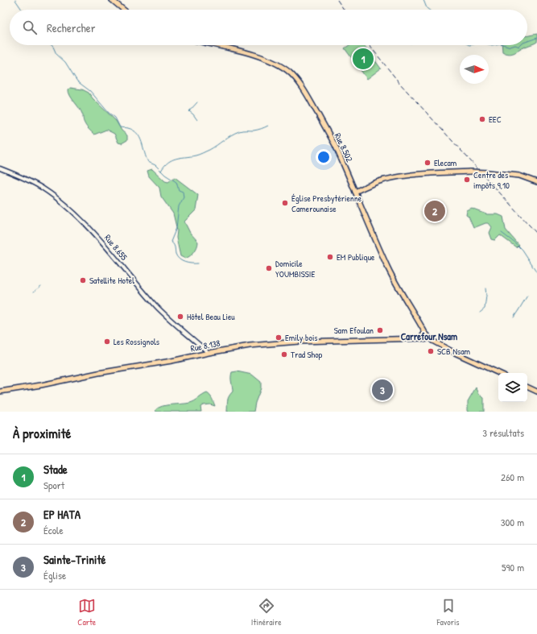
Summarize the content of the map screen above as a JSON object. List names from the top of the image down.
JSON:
{
  "streets": {
    "main road": ["Rue 8.502", "Rue 8.138"],
    "street": ["Rue 8.655"]
  },
  "crossings": [
    ["Rue 8.502", "Rue 8.138"],
    ["Rue 8.655", "Rue 8.138"]
  ],
  "districts": ["Carrefour Nsam"],
  "places": [
    "EEC",
    "Elecam",
    "Centre des impôts 9,10",
    "Église Presbytérienne Camerounaise",
    "EM Publique",
    "Domicile YOUMBISSIE",
    "Satellite Hotel",
    "Hôtel Beau Lieu",
    "Sam Efoulan",
    "Emily bois",
    "Les Rossignols",
    "SCB Nsam",
    "Trad Shop"
  ],
  "north": "right",
  "page": {
    "search": "Rechercher",
    "pins": ["1", "2", "3"],
    "heading": ["À proximité", "3 résultats"],
    "list": [
      {
        "mark": "1",
        "name": "Stade",
        "note": "Sport",
        "value": "260 m"
      },
      {
        "mark": "2",
        "name": "EP HATA",
        "note": "École",
        "value": "300 m"
      },
      {
        "mark": "3",
        "name": "Sainte-Trinité",
        "note": "Église",
        "value": "590 m"
      }
    ],
    "nav": ["Carte", "Itinéraire", "Favoris"]
  }
}
